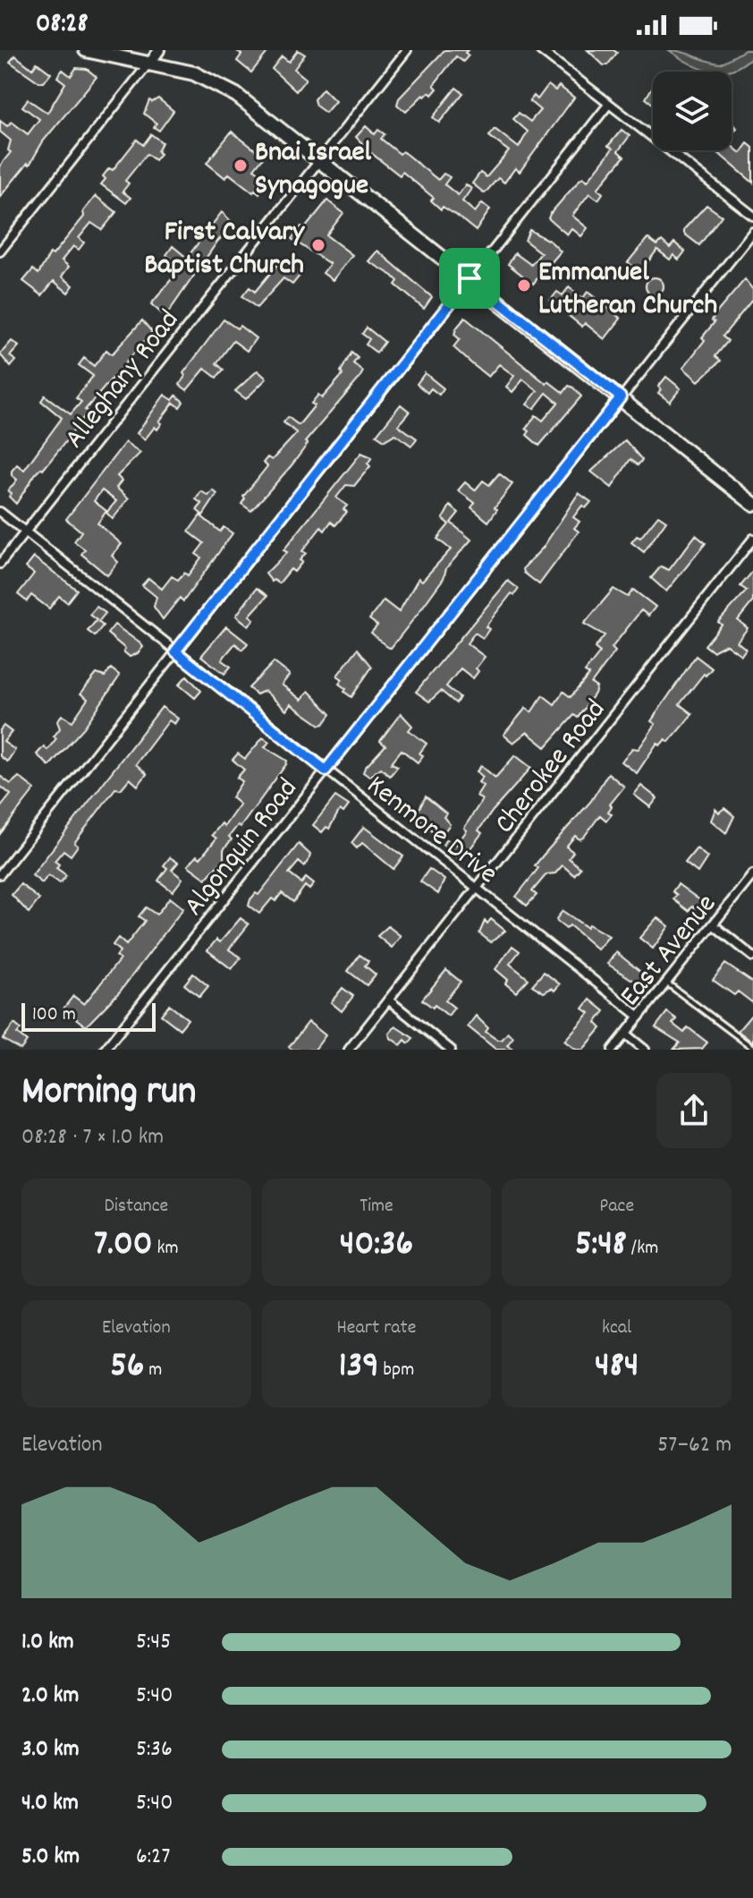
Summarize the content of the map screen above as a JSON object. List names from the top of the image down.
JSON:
{
  "streets": {
    "street": [
      "Alleghany Road",
      "Cherokee Road",
      "Kenmore Drive",
      "Algonquin Road",
      "East Avenue"
    ]
  },
  "crossings": [
    ["Alleghany Road", "Kenmore Drive"],
    ["Cherokee Road", "Kenmore Drive"],
    ["Kenmore Drive", "Algonquin Road"],
    ["Kenmore Drive", "East Avenue"]
  ],
  "places": ["Bnai Israel Synagogue", "First Calvary Baptist Church", "Emmanuel Lutheran Church"],
  "scale_bar": "100 m",
  "page": {
    "status": "08:28",
    "scale": "100 m",
    "heading": ["Morning run", "08:28 · 7 × 1.0 km"],
    "stats": [
      ["Distance", "7.00 km"],
      ["Time", "40:36"],
      ["Pace", "5:48 /km"],
      ["Elevation", "56 m"],
      ["Heart rate", "139 bpm"],
      ["kcal", "484"]
    ],
    "chart": ["Elevation", "57–62 m"],
    "list": [
      {
        "name": "1.0 km",
        "note": "5:45"
      },
      {
        "name": "2.0 km",
        "note": "5:40"
      },
      {
        "name": "3.0 km",
        "note": "5:36"
      },
      {
        "name": "4.0 km",
        "note": "5:40"
      },
      {
        "name": "5.0 km",
        "note": "6:27"
      }
    ]
  }
}
